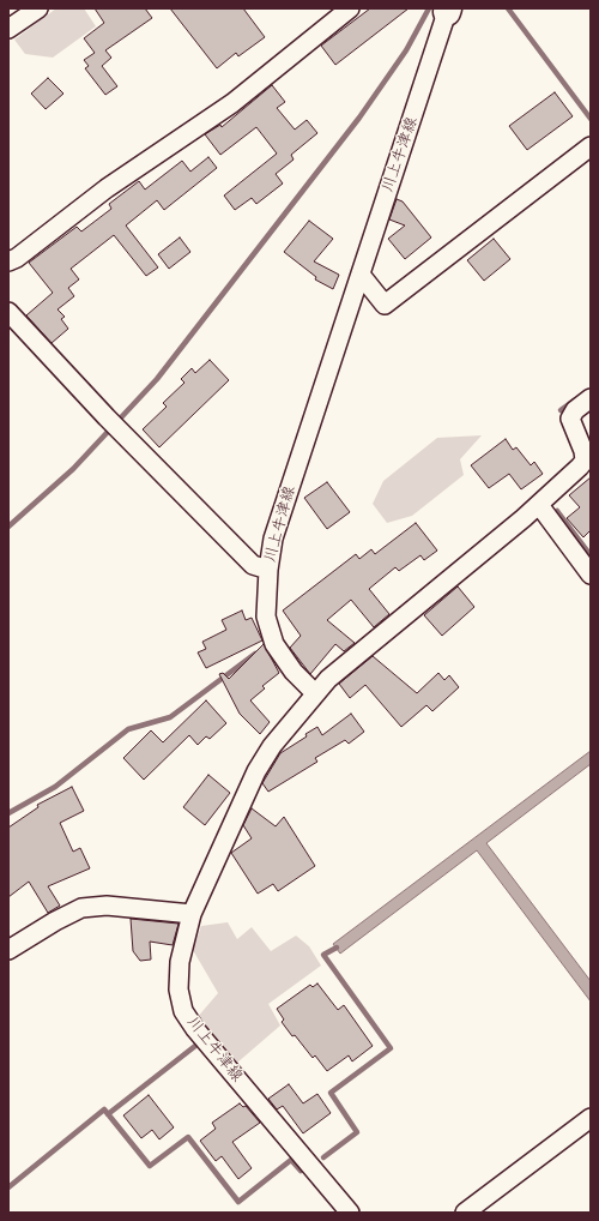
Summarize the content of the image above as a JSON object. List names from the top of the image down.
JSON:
{
  "streets": {
    "street": ["川上牛津線"]
  }
}
